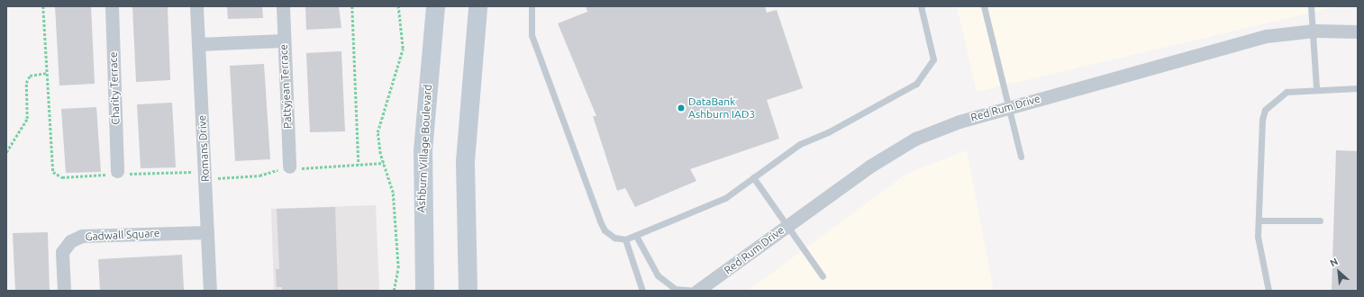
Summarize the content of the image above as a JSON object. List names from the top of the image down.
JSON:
{
  "streets": {
    "main road": ["Ashburn Village Boulevard"],
    "street": [
      "Pattyjean Terrace",
      "Charity Terrace",
      "Red Rum Drive",
      "Romans Drive",
      "Gadwall Square"
    ]
  },
  "crossings": [
    ["Romans Drive", "Gadwall Square"]
  ],
  "places": ["DataBank Ashburn IAD3"],
  "north": "top left"
}
